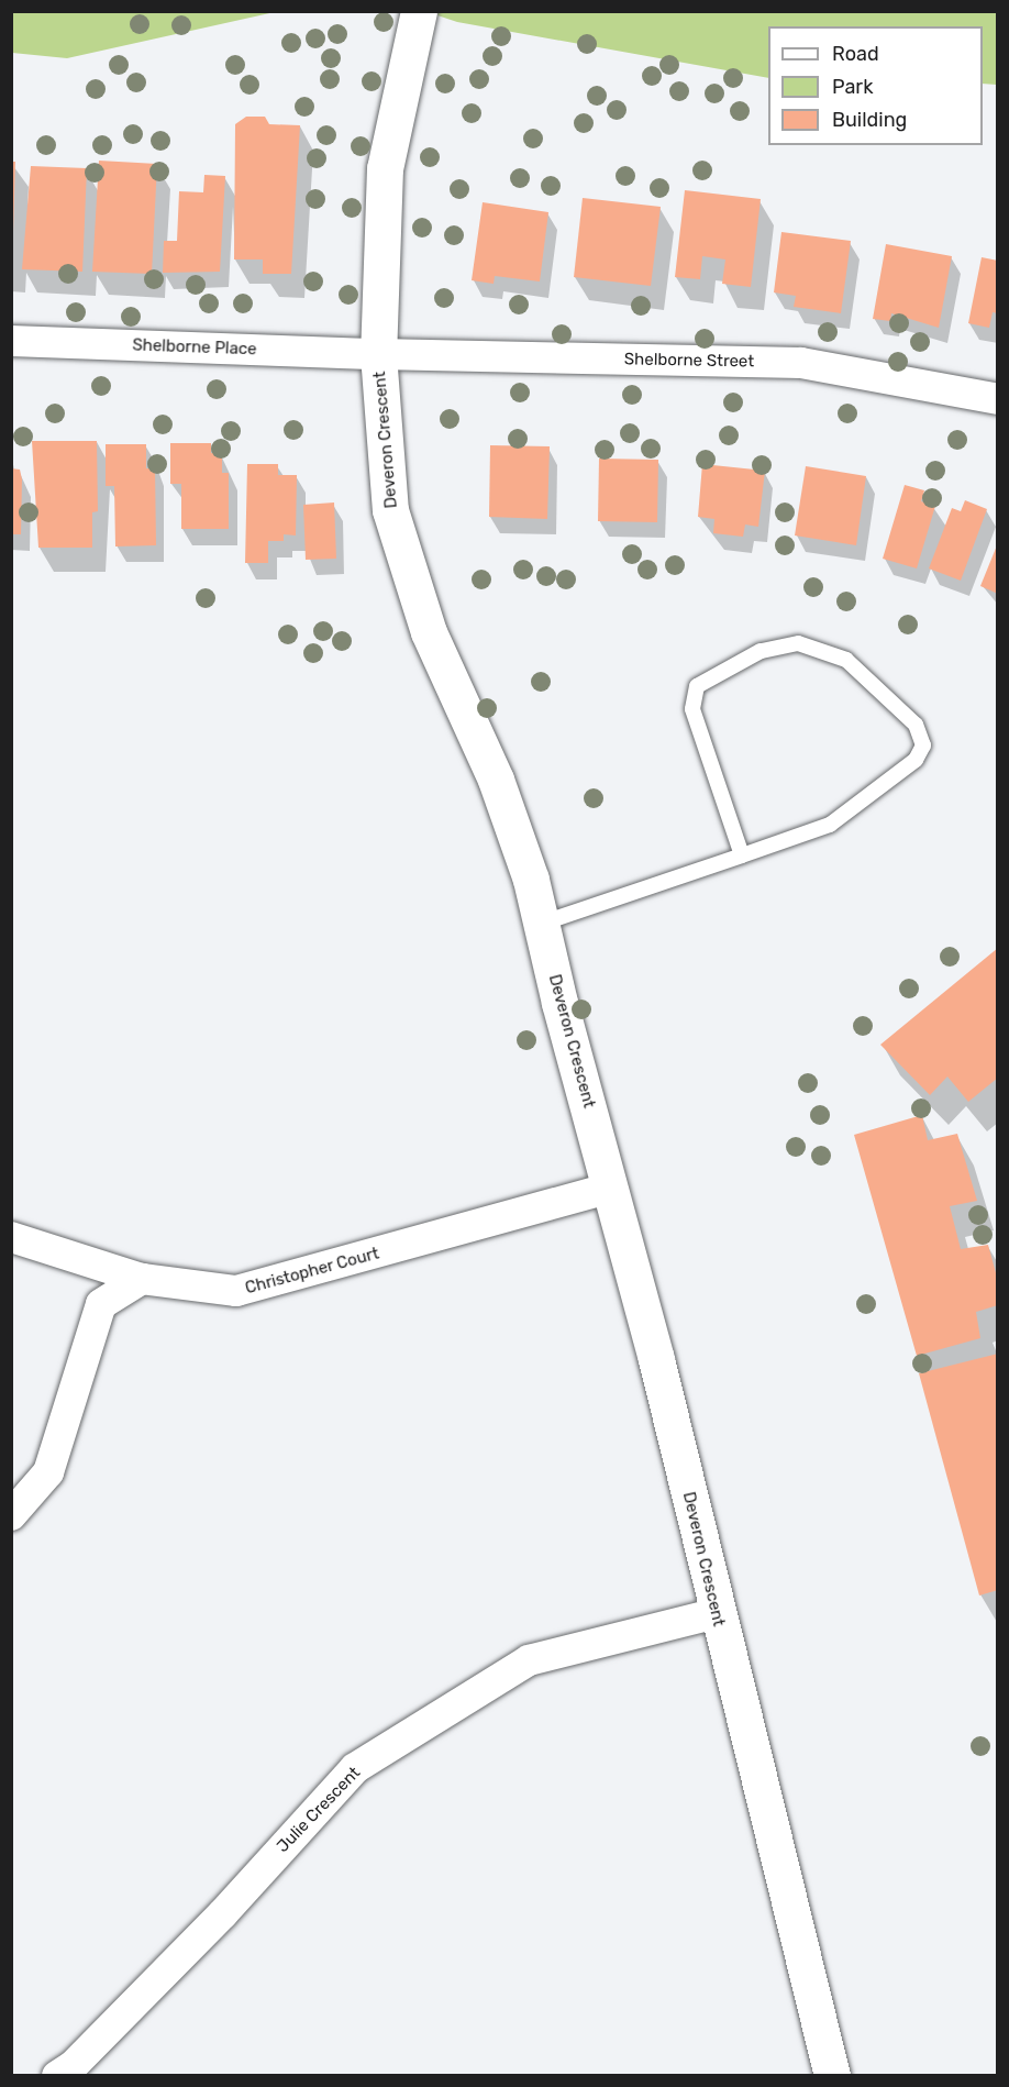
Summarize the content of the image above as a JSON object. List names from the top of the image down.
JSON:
{
  "streets": {
    "street": [
      "Shelborne Place",
      "Shelborne Street",
      "Deveron Crescent",
      "Christopher Court",
      "Julie Crescent"
    ]
  },
  "crossings": [
    ["Shelborne Place", "Shelborne Street"],
    ["Shelborne Place", "Deveron Crescent"],
    ["Shelborne Street", "Deveron Crescent"],
    ["Deveron Crescent", "Christopher Court"],
    ["Deveron Crescent", "Julie Crescent"]
  ],
  "legend": ["Road", "Park", "Building"]
}
